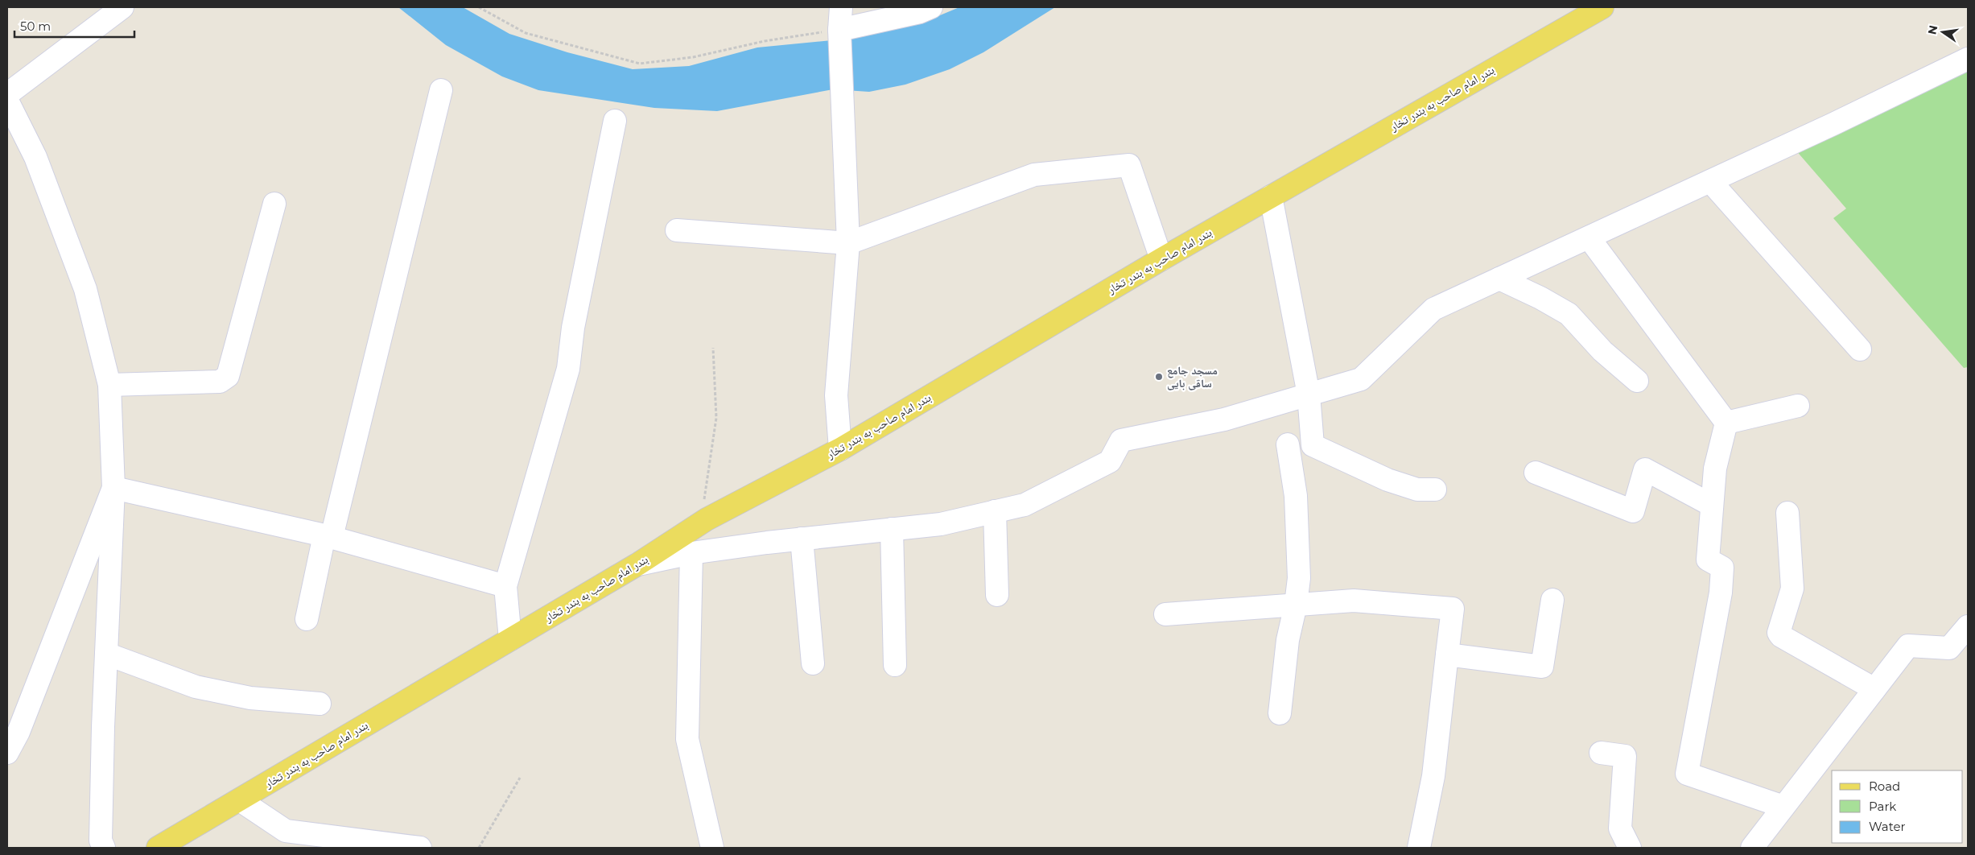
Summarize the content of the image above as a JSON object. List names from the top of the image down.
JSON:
{
  "streets": {
    "main road": ["بندر امام صاحب به بندر تخار"]
  },
  "places": ["مسجد جامع ساقی بایی"],
  "legend": ["Road", "Park", "Water"],
  "scale_bar": "50 m",
  "north": "left"
}
